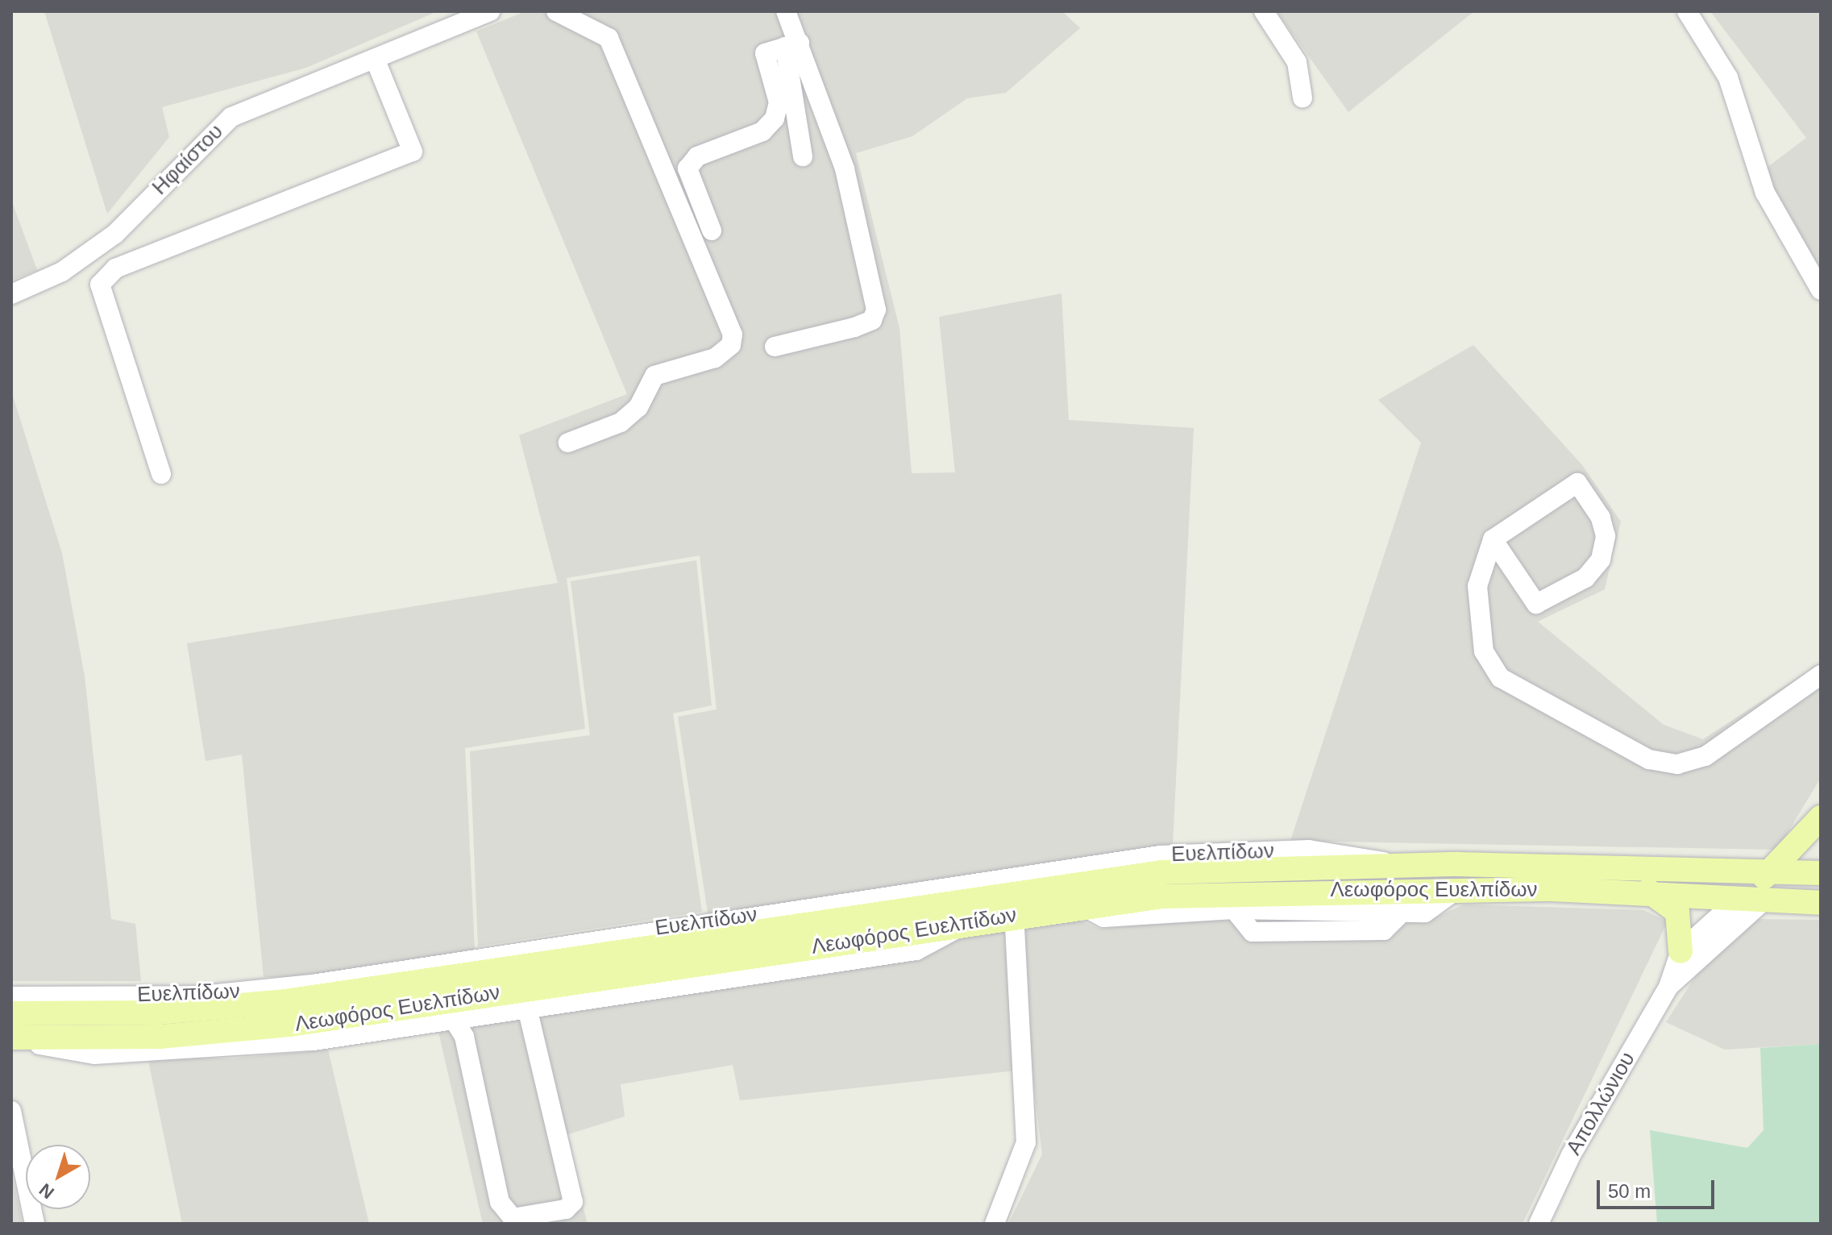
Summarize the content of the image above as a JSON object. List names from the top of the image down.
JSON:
{
  "streets": {
    "main road": ["Λεωφόρος Ευελπίδων", "Απολλώνιου"],
    "street": ["Ηφαίστου", "Ευελπίδων"]
  },
  "crossings": [
    ["Ευελπίδων", "Λεωφόρος Ευελπίδων"],
    ["Λεωφόρος Ευελπίδων", "Απολλώνιου"]
  ],
  "scale_bar": "50 m",
  "north": "bottom left"
}
